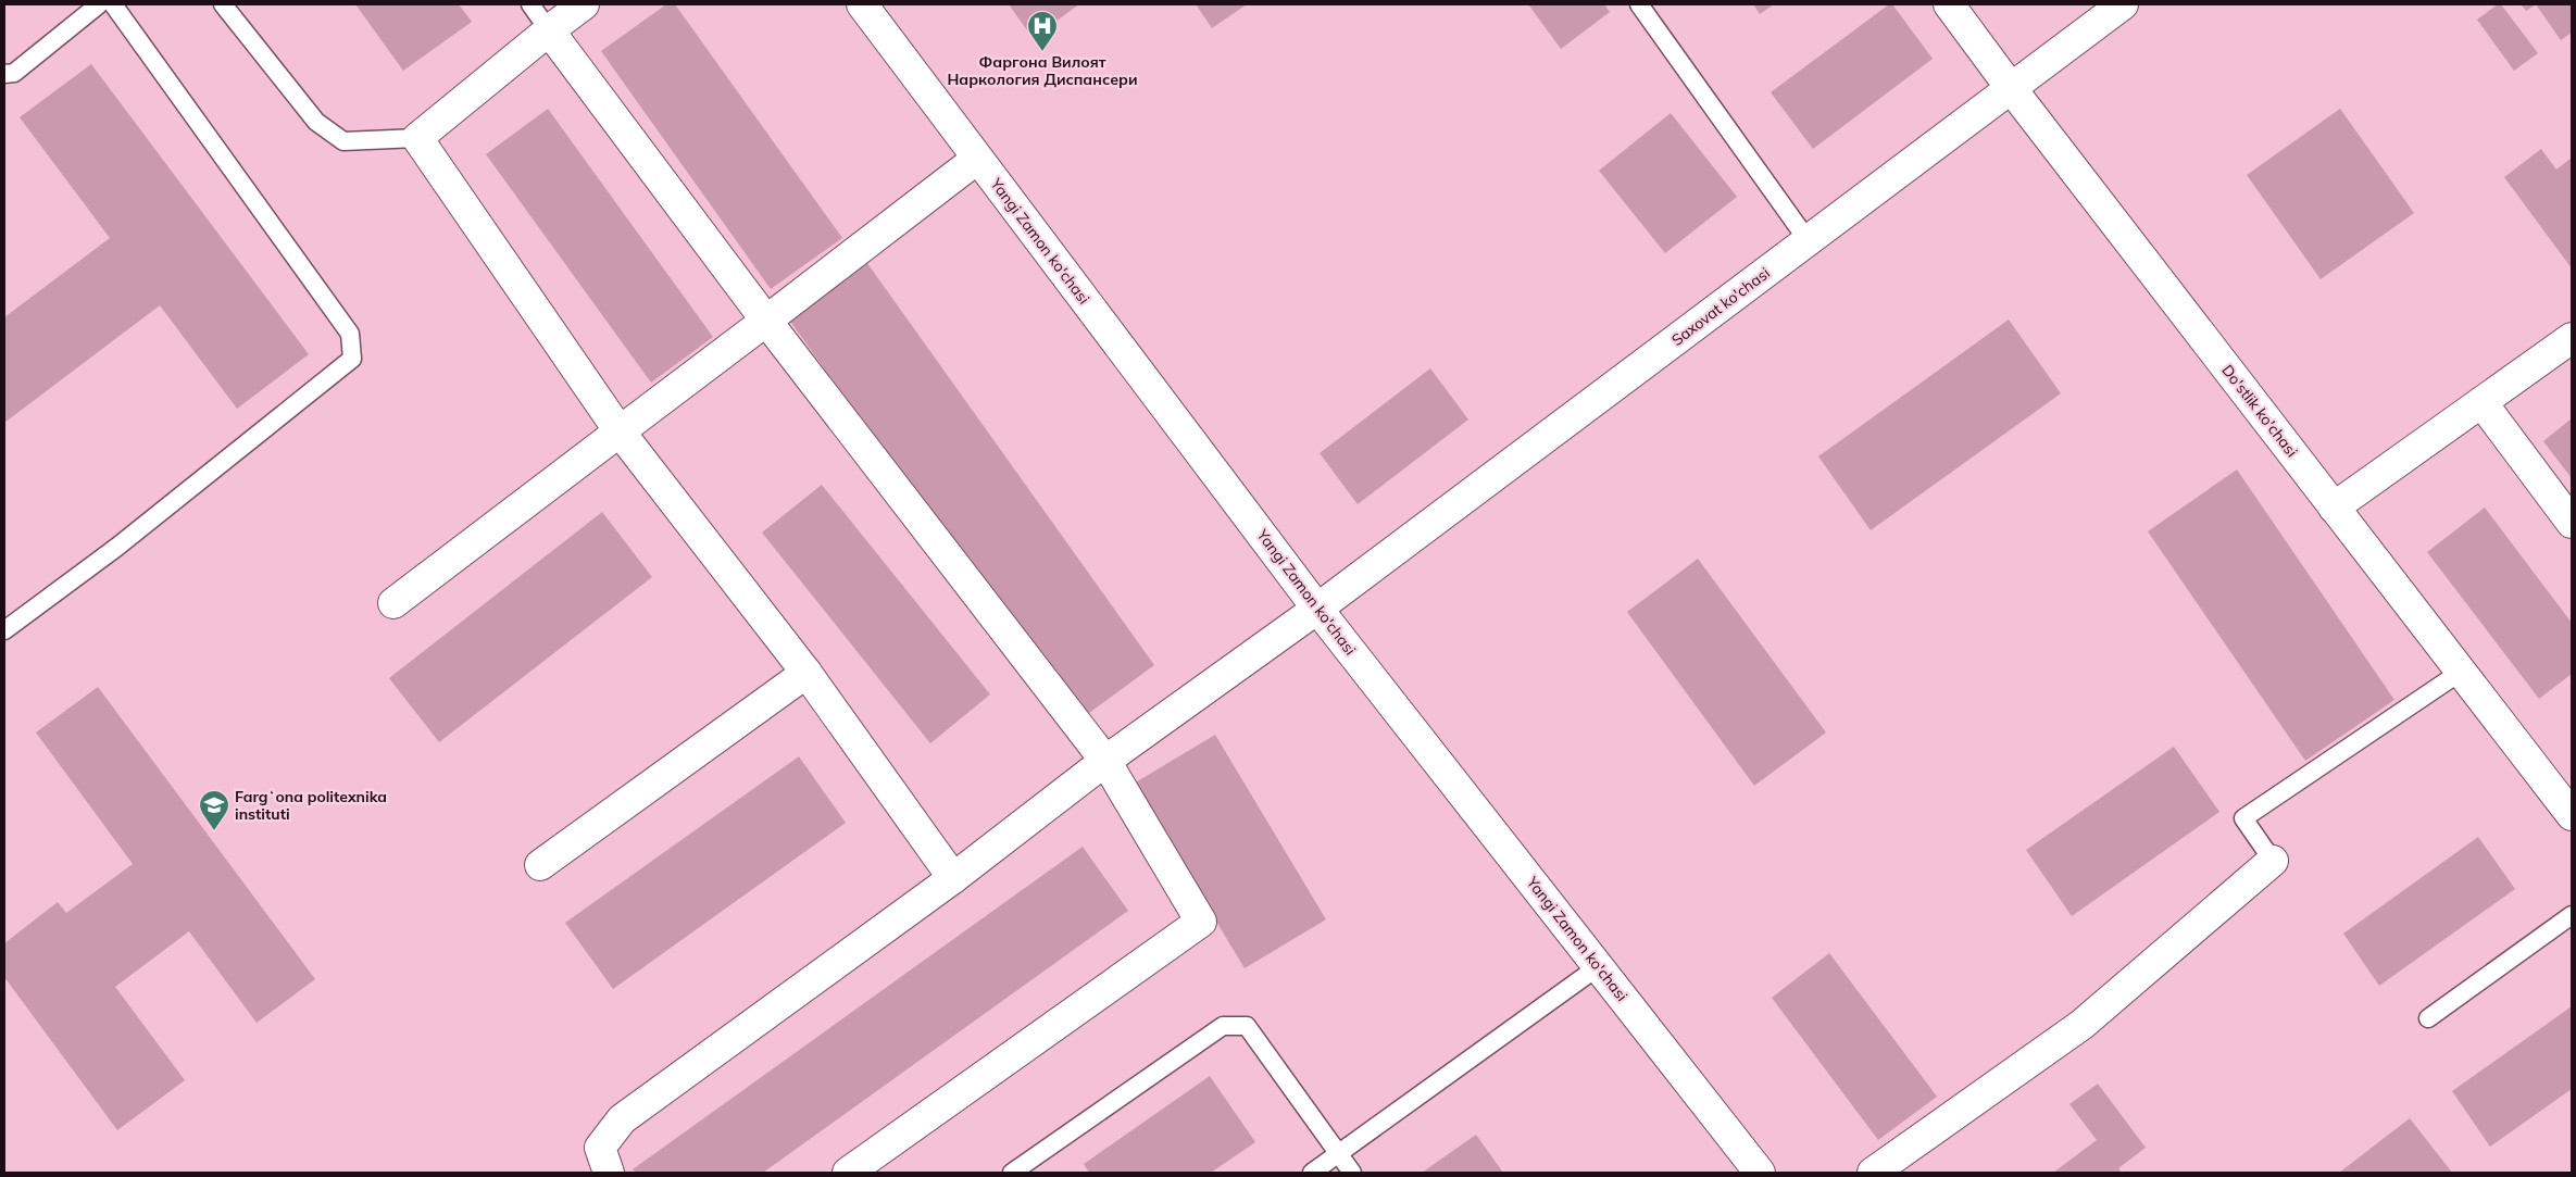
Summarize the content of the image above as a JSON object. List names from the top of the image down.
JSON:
{
  "streets": {
    "street": ["Yangi Zamon ko'chasi", "Saxovat ko'chasi", "Do'stlik ko'chasi"]
  },
  "crossings": [
    ["Yangi Zamon ko'chasi", "Saxovat ko'chasi"],
    ["Saxovat ko'chasi", "Do'stlik ko'chasi"]
  ],
  "places": {
    "hospital": ["Фаргона Вилоят Наркология Диспансери"],
    "school or university": ["Fargʻona politexnika instituti"]
  }
}
